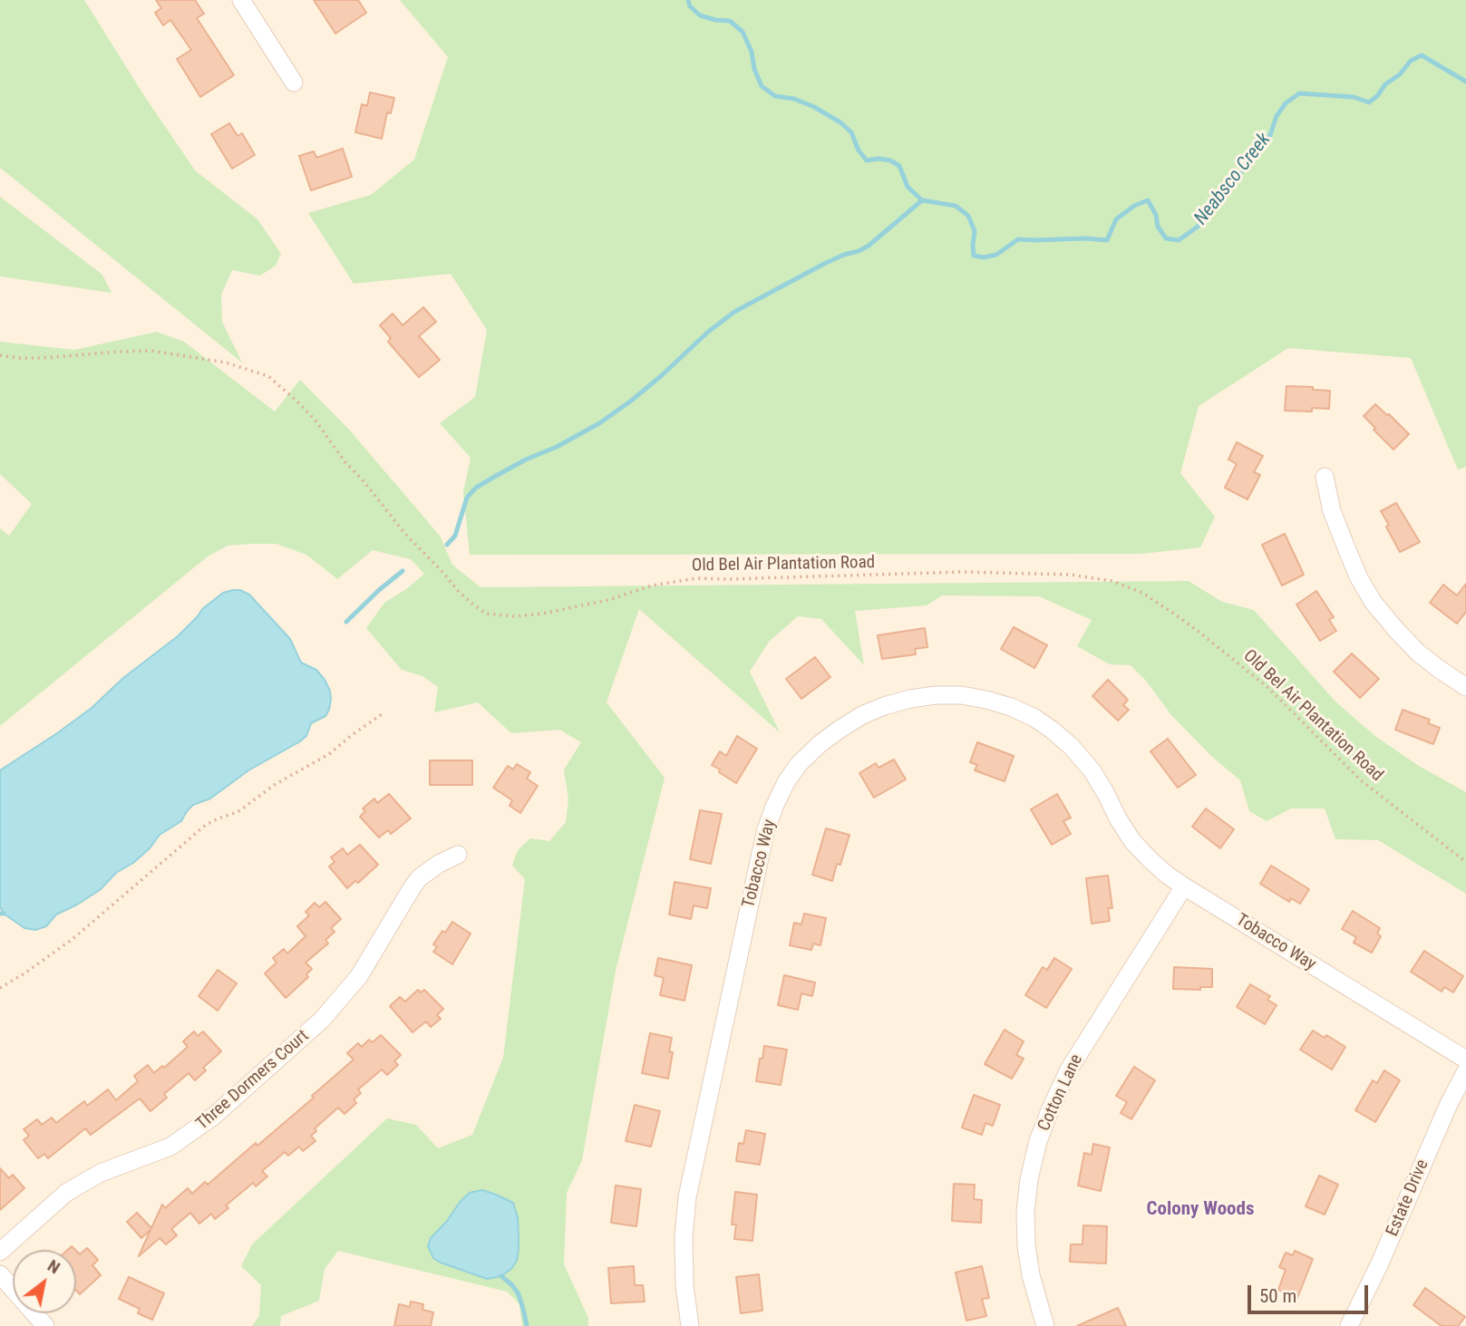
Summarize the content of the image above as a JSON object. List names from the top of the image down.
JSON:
{
  "streets": {
    "street": [
      "Tobacco Way",
      "Three Dormers Court",
      "Cotton Lane",
      "Estate Drive"
    ],
    "path": ["Old Bel Air Plantation Road"]
  },
  "crossings": [
    ["Tobacco Way", "Cotton Lane"]
  ],
  "districts": ["Colony Woods"],
  "water": ["Neabsco Creek"],
  "scale_bar": "50 m",
  "north": "top right"
}
